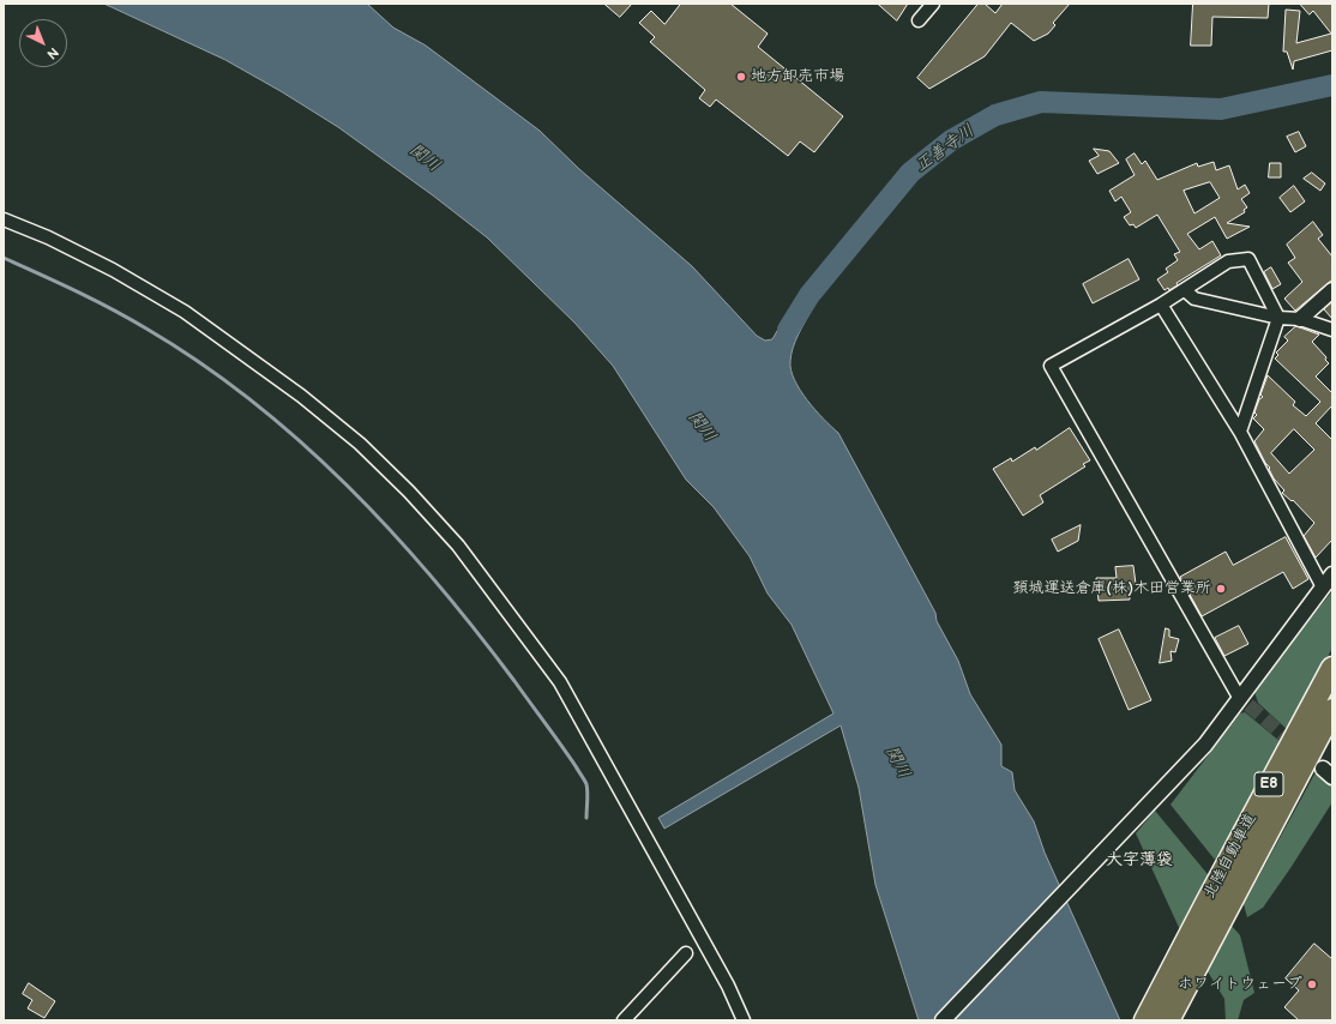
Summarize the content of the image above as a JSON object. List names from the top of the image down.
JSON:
{
  "streets": {
    "highway": ["E8", "北陸自動車道"]
  },
  "districts": ["大字薄袋"],
  "water": ["正善寺川", "関川"],
  "places": ["地方卸売市場", "頚城運送倉庫(株)木田営業所", "ホワイトウェーブ"],
  "north": "bottom right"
}
